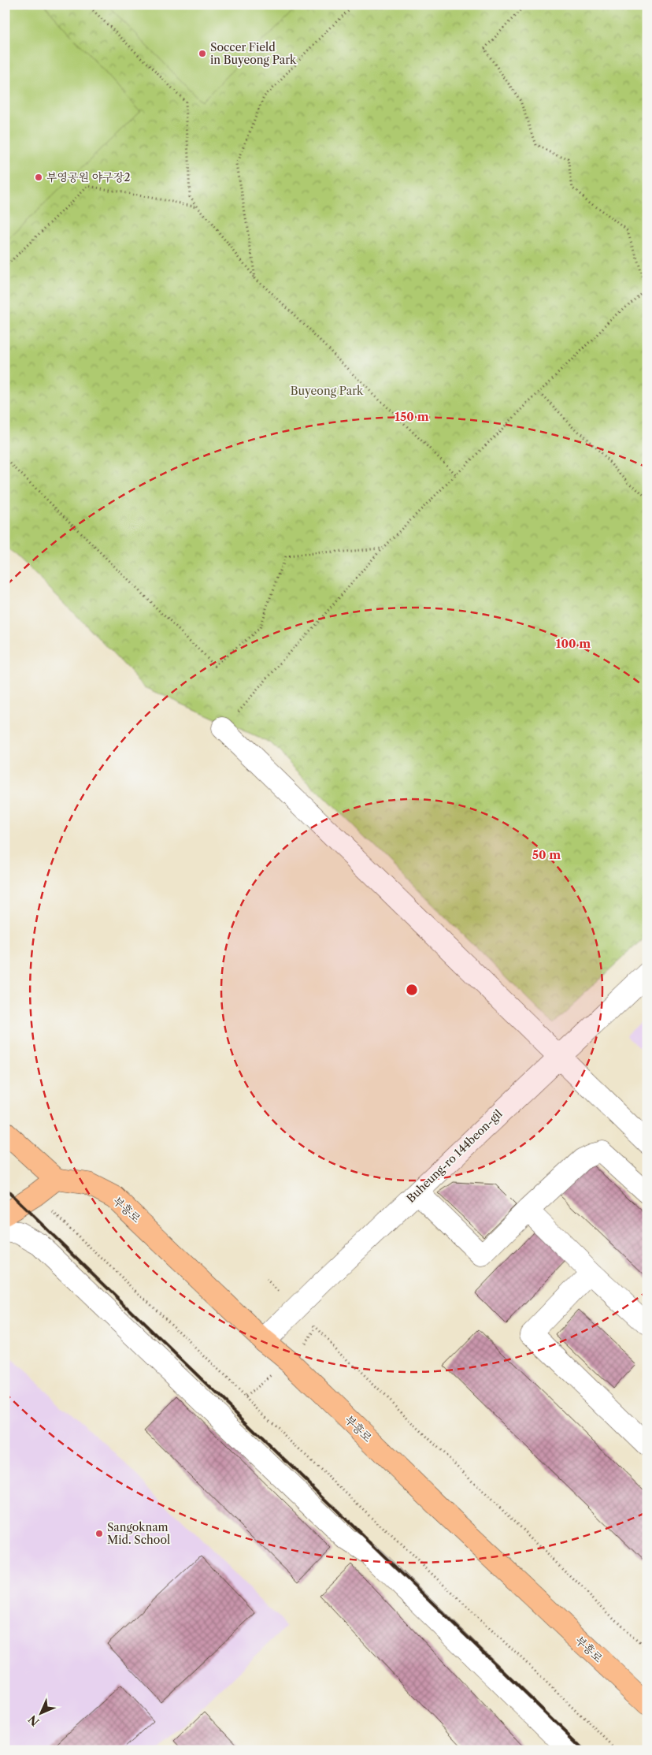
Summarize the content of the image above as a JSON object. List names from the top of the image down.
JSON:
{
  "streets": {
    "main road": ["부흥로"],
    "street": ["Buheung-ro 144beon-gil"]
  },
  "crossings": [
    ["Buheung-ro 144beon-gil", "부흥로"]
  ],
  "parks": ["Buyeong Park"],
  "places": ["Soccer Field in Buyeong Park", "부영공원 야구장2", "Sangoknam Mid. School"],
  "north": "bottom left",
  "rings": ["150 m", "100 m", "50 m"]
}
